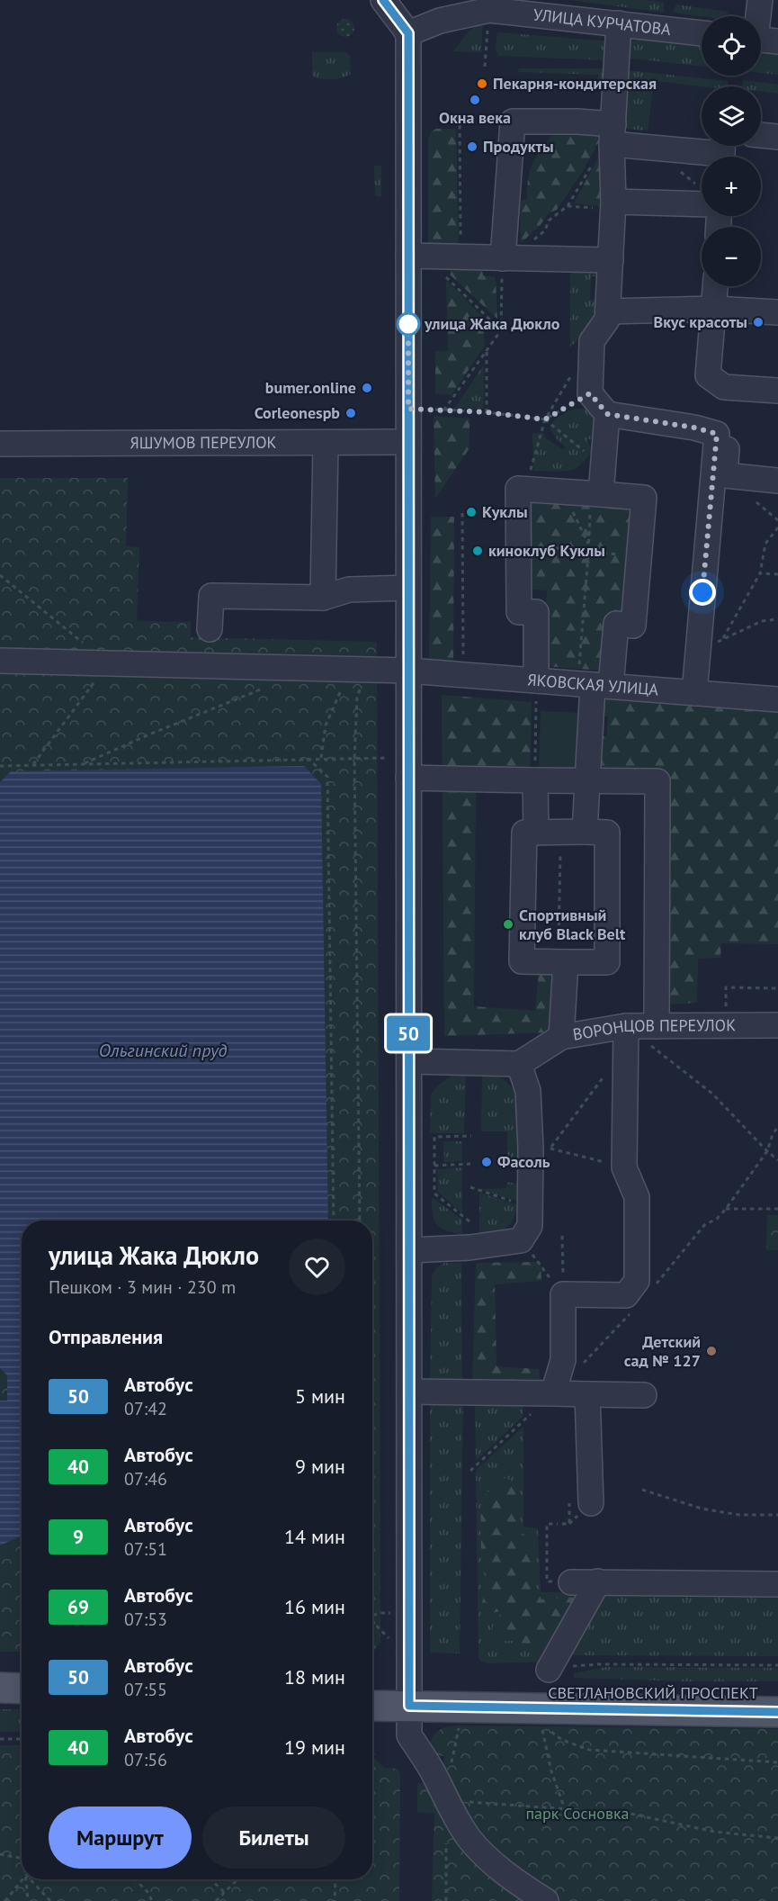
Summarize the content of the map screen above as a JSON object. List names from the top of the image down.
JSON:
{
  "streets": {
    "main road": ["СВЕТЛАНОВСКИЙ ПРОСПЕКТ"],
    "street": [
      "УЛИЦА КУРЧАТОВА",
      "ЯШУМОВ ПЕРЕУЛОК",
      "ЯКОВСКАЯ УЛИЦА",
      "ВОРОНЦОВ ПЕРЕУЛОК"
    ]
  },
  "water": ["Ольгинский пруд"],
  "parks": ["парк Сосновка"],
  "places": [
    "Пекарня-кондитерская",
    "Окна века",
    "Продукты",
    "Вкус красоты",
    "улица Жака Дюкло",
    "bumer.online",
    "Corleonespb",
    "Куклы",
    "киноклуб Куклы",
    "Спортивный клуб Black Belt",
    "Фасоль",
    "Детский сад № 127"
  ],
  "lines": ["bus line 50"],
  "page": {
    "on_map": "50",
    "map_buttons": ["+", "−"],
    "heading": [
      ["улица Жака Дюкло", "Пешком · 3 мин · 230 m"],
      "Отправления"
    ],
    "list": [
      {
        "mark": "50",
        "name": "Автобус",
        "note": "07:42",
        "value": "5 мин"
      },
      {
        "mark": "40",
        "name": "Автобус",
        "note": "07:46",
        "value": "9 мин"
      },
      {
        "mark": "9",
        "name": "Автобус",
        "note": "07:51",
        "value": "14 мин"
      },
      {
        "mark": "69",
        "name": "Автобус",
        "note": "07:53",
        "value": "16 мин"
      },
      {
        "mark": "50",
        "name": "Автобус",
        "note": "07:55",
        "value": "18 мин"
      },
      {
        "mark": "40",
        "name": "Автобус",
        "note": "07:56",
        "value": "19 мин"
      }
    ],
    "buttons": ["Маршрут", "Билеты"]
  }
}
